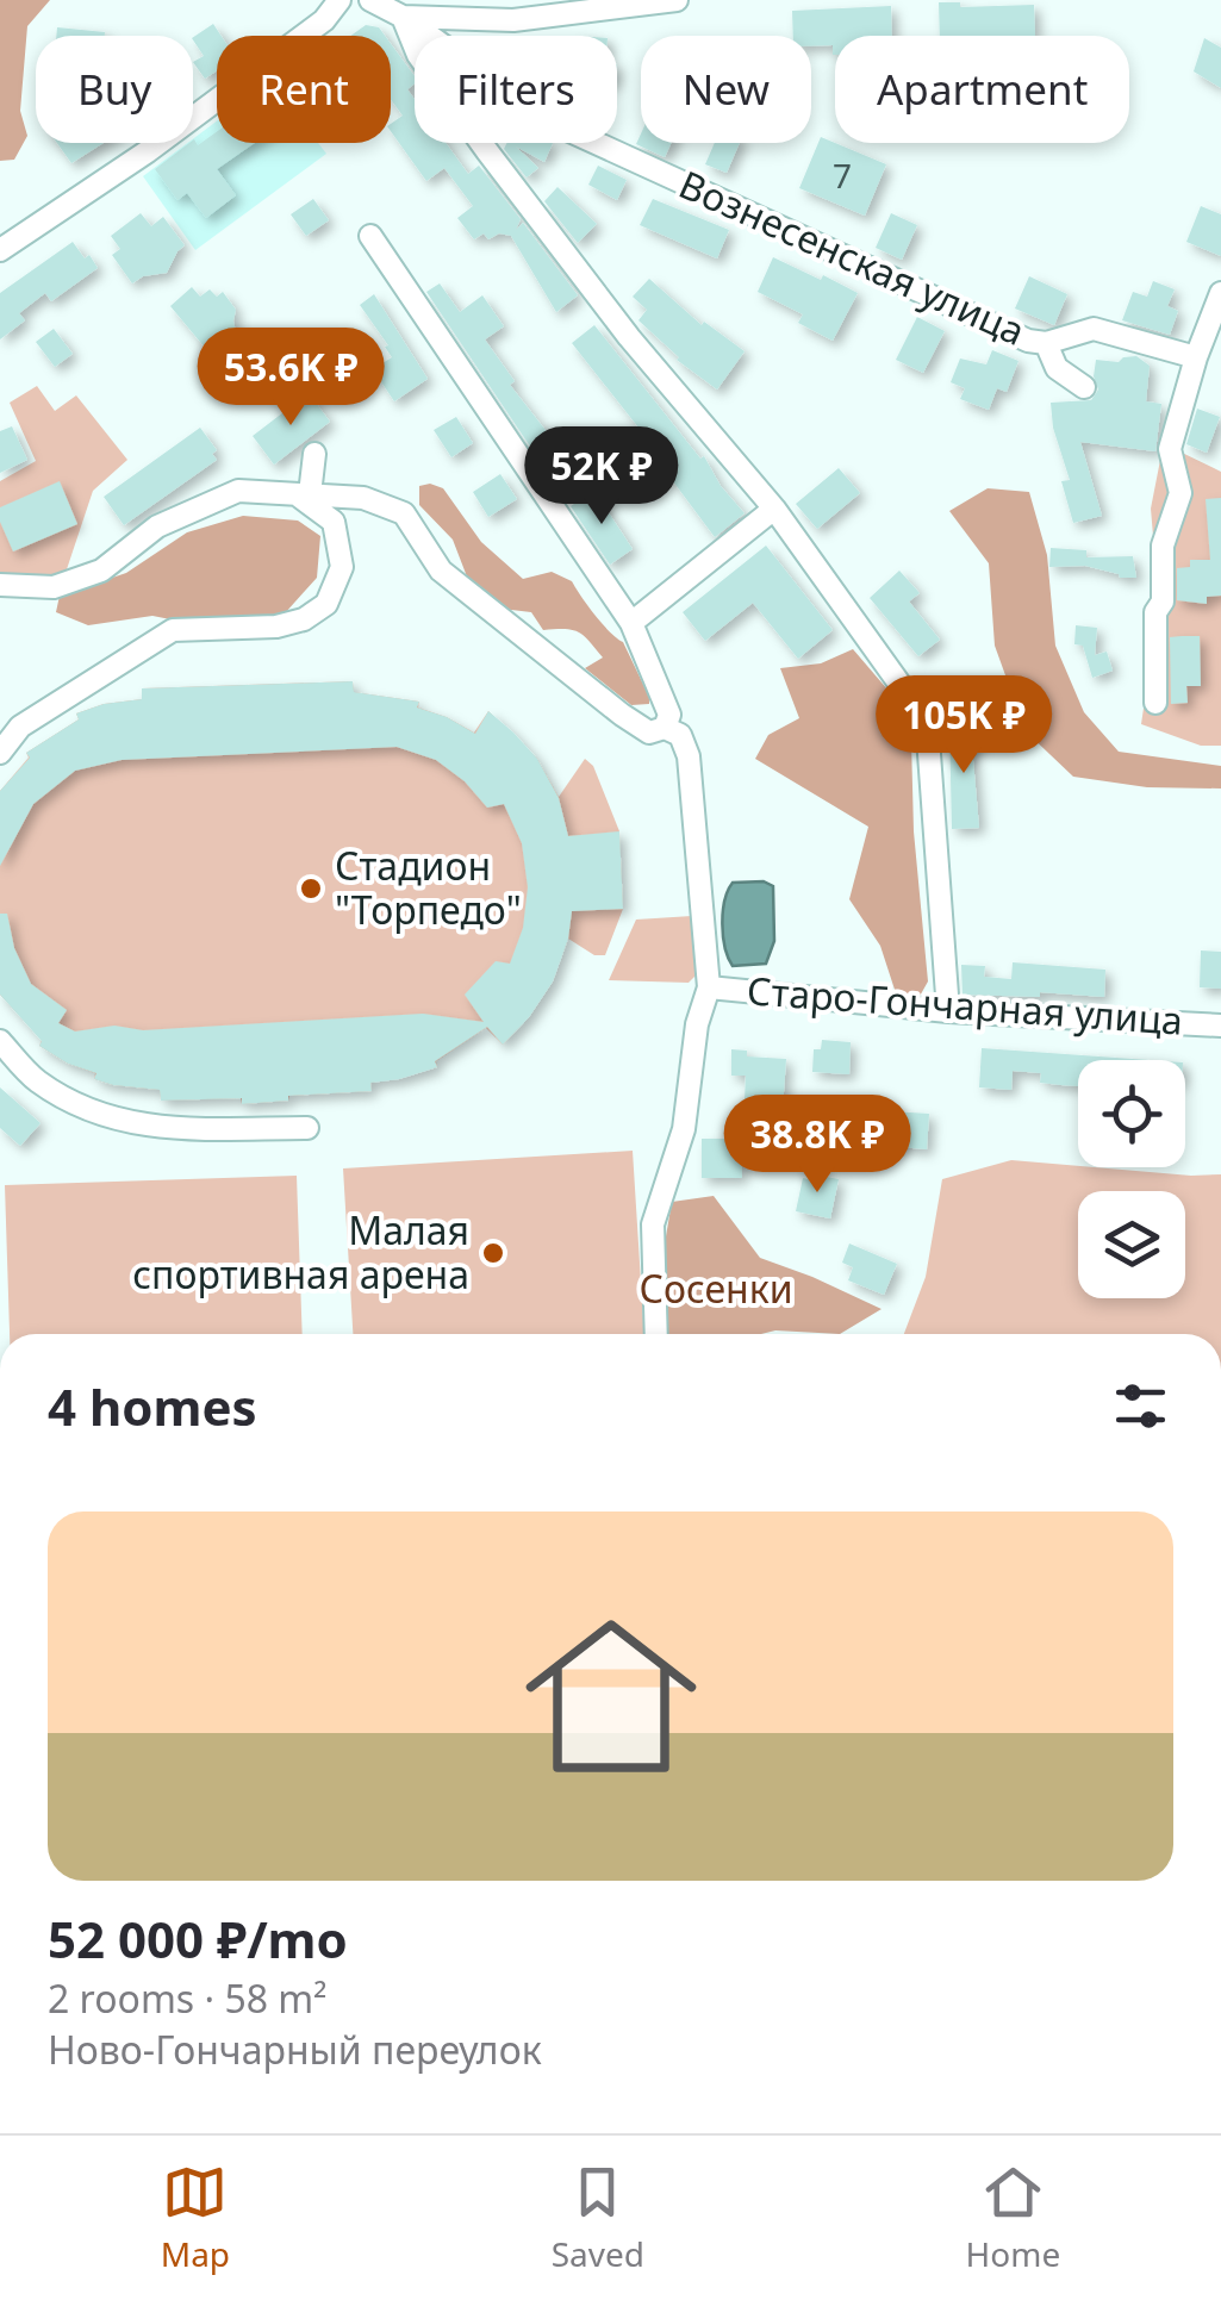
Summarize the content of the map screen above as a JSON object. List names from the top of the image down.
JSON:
{
  "streets": {
    "street": ["Вознесенская улица", "Старо-Гончарная улица"]
  },
  "parks": ["Сосенки"],
  "places": ["Стадион \"Торпедо\"", "Малая спортивная арена"],
  "house_numbers": ["7"],
  "page": {
    "chip": [
      "Buy",
      "Rent",
      "Filters",
      "New",
      "Apartment"
    ],
    "price": [
      "53.6K ₽",
      "52K ₽",
      "105K ₽",
      "38.8K ₽"
    ],
    "heading": "4 homes",
    "list": [
      {
        "name": "52 000 ₽/mo",
        "note": "2 rooms · 58 m² · Ново-Гончарный переулок"
      }
    ],
    "tabs": ["Map", "Saved", "Home"]
  }
}
